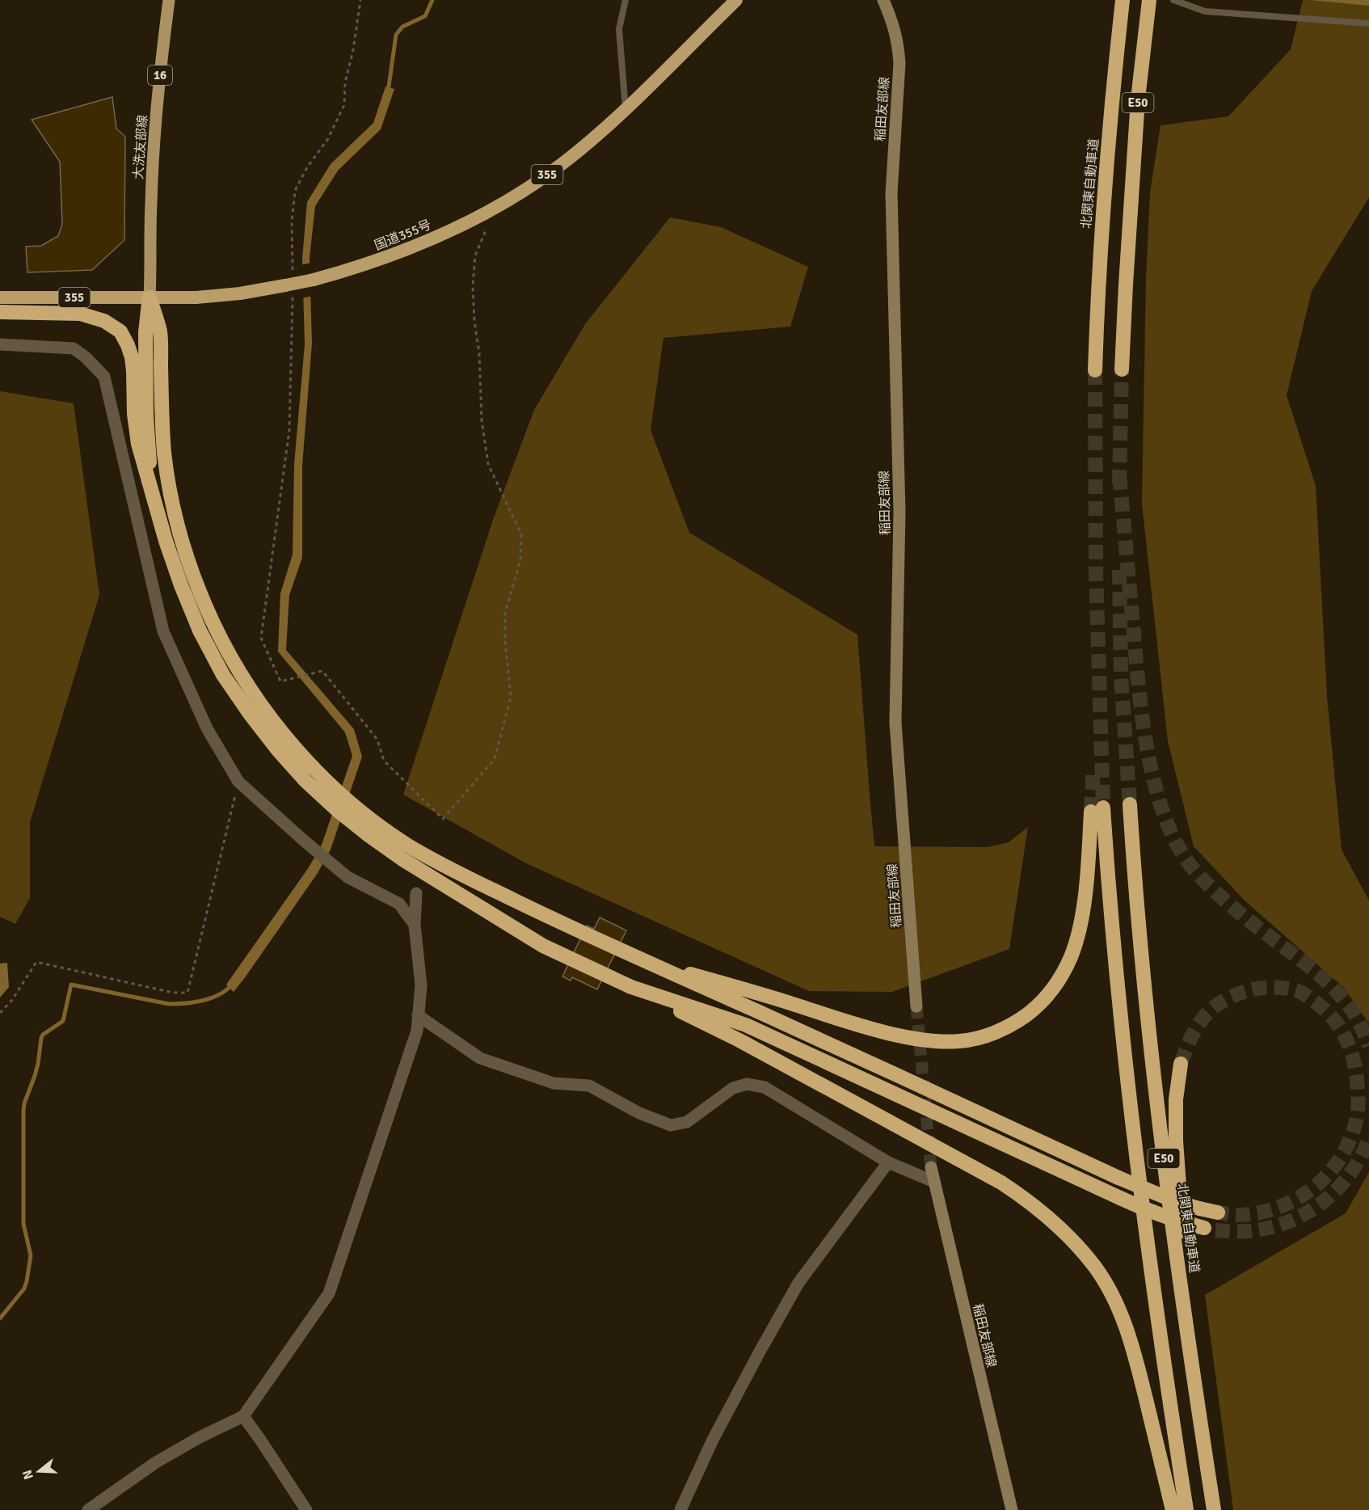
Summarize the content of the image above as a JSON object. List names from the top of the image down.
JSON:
{
  "streets": {
    "highway": [
      "E50",
      "355",
      "北関東自動車道",
      "国道355号"
    ],
    "main road": ["16", "稲田友部線", "大洗友部線"]
  },
  "crossings": [
    ["大洗友部線", "国道355号"]
  ],
  "north": "left"
}
